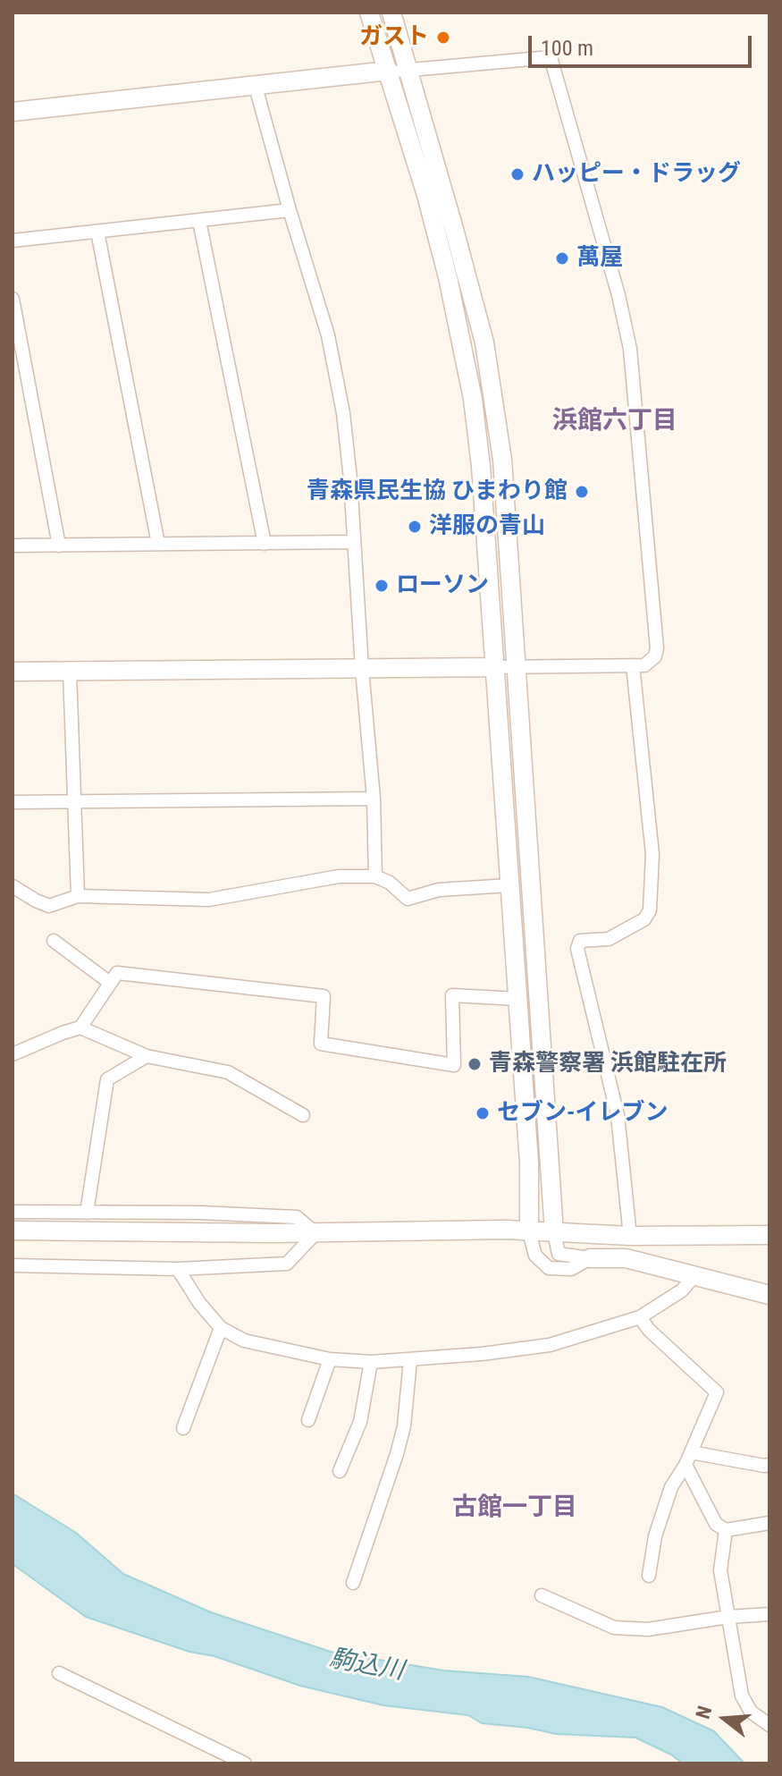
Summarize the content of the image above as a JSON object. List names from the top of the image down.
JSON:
{
  "districts": ["浜館六丁目", "古館一丁目"],
  "water": ["駒込川"],
  "places": [
    "ガスト",
    "ハッピー・ドラッグ",
    "萬屋",
    "青森県民生協 ひまわり館",
    "洋服の青山",
    "ローソン",
    "青森警察署 浜館駐在所",
    "セブン-イレブン"
  ],
  "scale_bar": "100 m",
  "north": "left"
}
